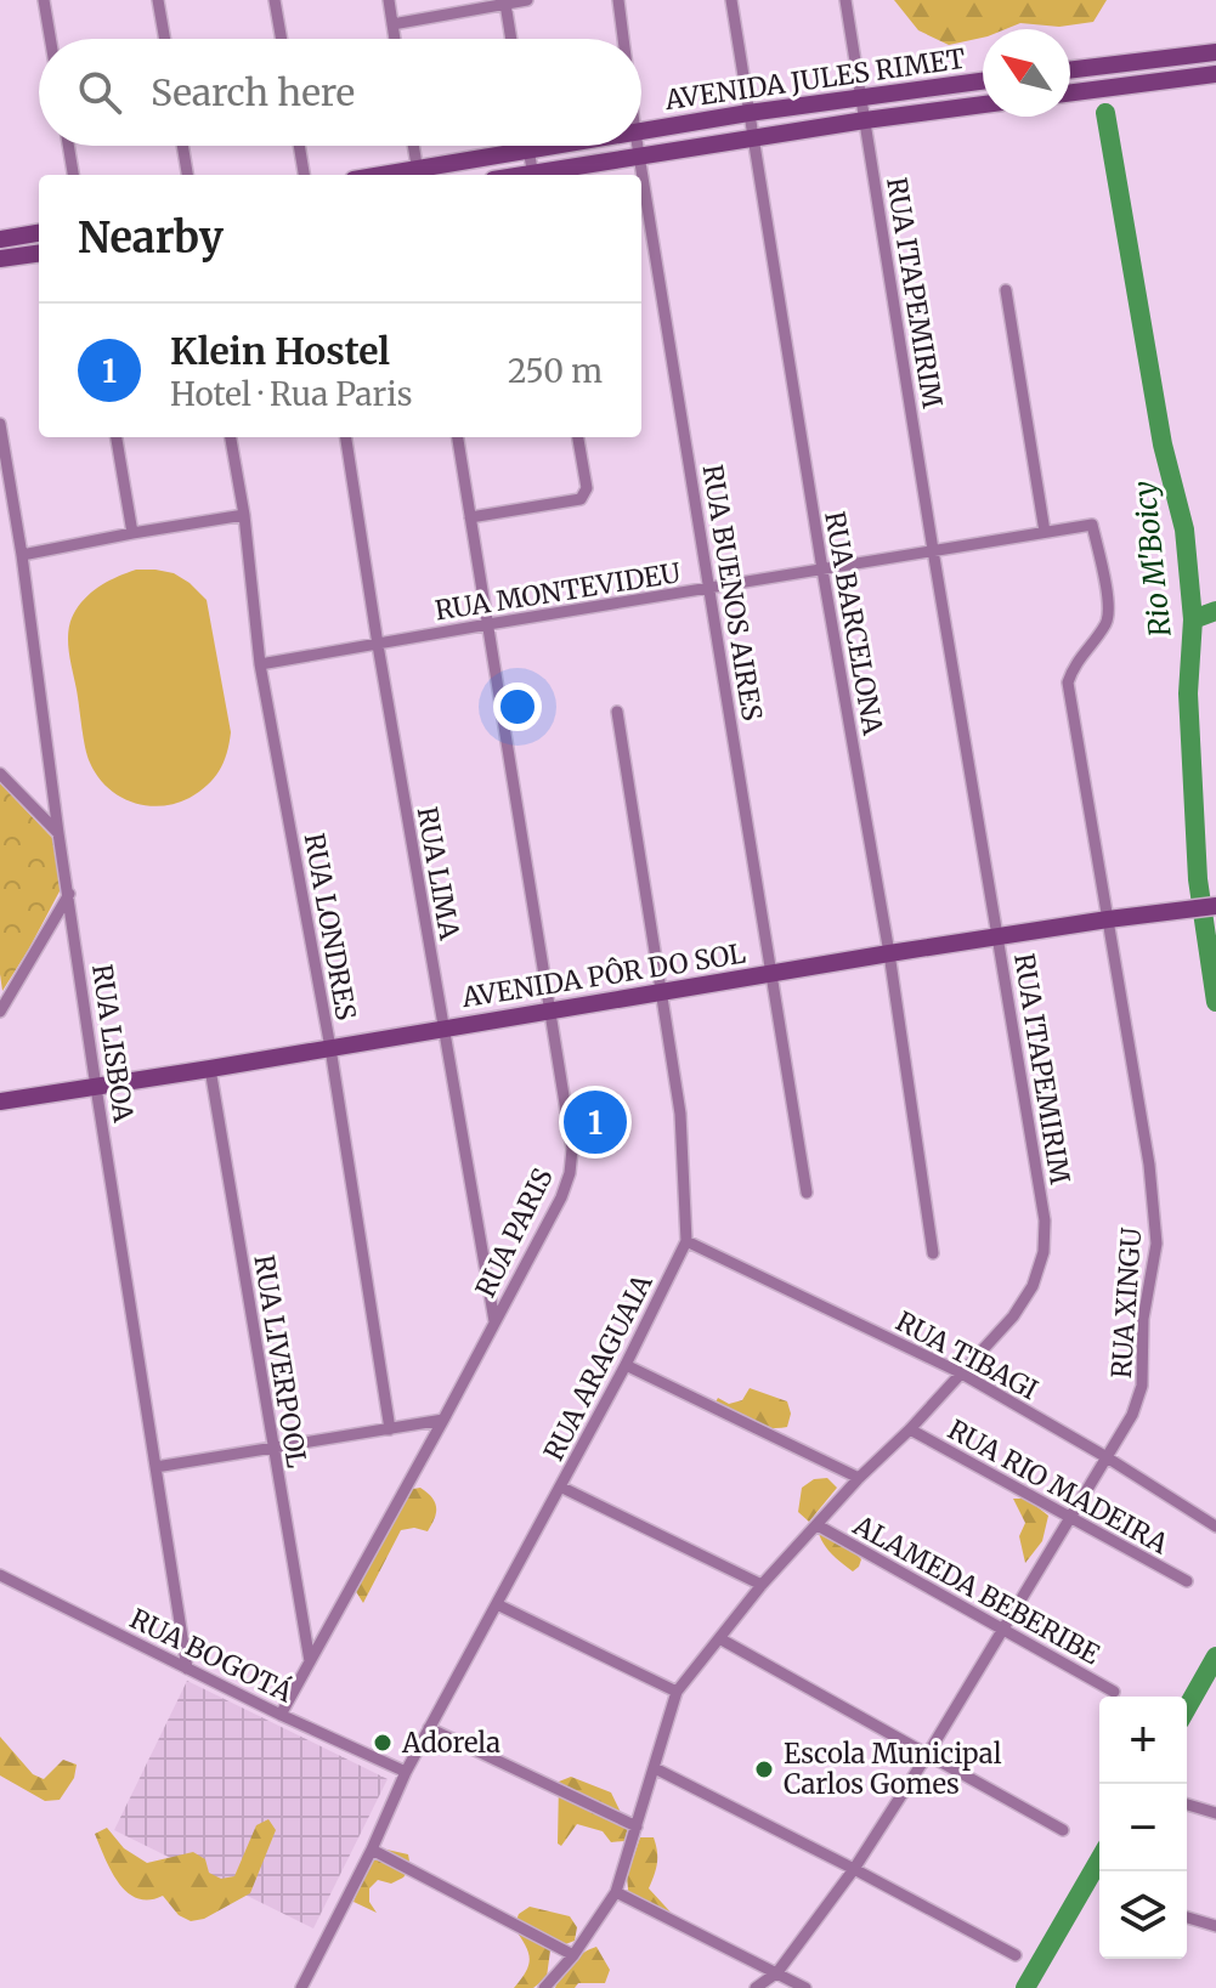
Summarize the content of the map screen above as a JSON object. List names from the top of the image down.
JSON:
{
  "streets": {
    "main road": ["AVENIDA JULES RIMET", "AVENIDA PÔR DO SOL"],
    "street": [
      "RUA ITAPEMIRIM",
      "RUA MONTEVIDEU",
      "RUA BUENOS AIRES",
      "RUA BARCELONA",
      "RUA LIMA",
      "RUA LONDRES",
      "RUA LISBOA",
      "RUA PARIS",
      "RUA XINGU",
      "RUA TIBAGI",
      "RUA LIVERPOOL",
      "RUA ARAGUAIA",
      "RUA RIO MADEIRA",
      "ALAMEDA BEBERIBE",
      "RUA BOGOTÁ"
    ]
  },
  "crossings": [
    ["AVENIDA JULES RIMET", "RUA ITAPEMIRIM"],
    ["AVENIDA JULES RIMET", "RUA BUENOS AIRES"],
    ["AVENIDA JULES RIMET", "RUA BARCELONA"],
    ["RUA ITAPEMIRIM", "RUA MONTEVIDEU"],
    ["RUA ITAPEMIRIM", "AVENIDA PÔR DO SOL"],
    ["RUA ITAPEMIRIM", "RUA TIBAGI"],
    ["RUA ITAPEMIRIM", "RUA RIO MADEIRA"],
    ["RUA ITAPEMIRIM", "ALAMEDA BEBERIBE"],
    ["RUA MONTEVIDEU", "RUA BUENOS AIRES"],
    ["RUA MONTEVIDEU", "RUA BARCELONA"],
    ["RUA MONTEVIDEU", "RUA LIMA"],
    ["RUA MONTEVIDEU", "RUA LONDRES"],
    ["RUA MONTEVIDEU", "RUA PARIS"],
    ["RUA MONTEVIDEU", "RUA XINGU"],
    ["RUA BUENOS AIRES", "AVENIDA PÔR DO SOL"],
    ["RUA BARCELONA", "AVENIDA PÔR DO SOL"],
    ["RUA LIMA", "AVENIDA PÔR DO SOL"],
    ["RUA LIMA", "RUA PARIS"],
    ["RUA LONDRES", "AVENIDA PÔR DO SOL"],
    ["AVENIDA PÔR DO SOL", "RUA LISBOA"],
    ["AVENIDA PÔR DO SOL", "RUA PARIS"],
    ["AVENIDA PÔR DO SOL", "RUA XINGU"],
    ["AVENIDA PÔR DO SOL", "RUA LIVERPOOL"],
    ["AVENIDA PÔR DO SOL", "RUA ARAGUAIA"],
    ["RUA LISBOA", "RUA BOGOTÁ"],
    ["RUA PARIS", "RUA LIVERPOOL"],
    ["RUA PARIS", "RUA BOGOTÁ"],
    ["RUA XINGU", "RUA TIBAGI"],
    ["RUA XINGU", "RUA RIO MADEIRA"],
    ["RUA XINGU", "ALAMEDA BEBERIBE"],
    ["RUA TIBAGI", "RUA ARAGUAIA"],
    ["RUA ARAGUAIA", "RUA BOGOTÁ"]
  ],
  "water": ["Rio M'Boicy"],
  "places": ["Adorela", "Escola Municipal Carlos Gomes"],
  "north": "top left",
  "page": {
    "search": "Search here",
    "heading": "Nearby",
    "list": [
      {
        "mark": "1",
        "name": "Klein Hostel",
        "note": "Hotel · Rua Paris",
        "value": "250 m"
      }
    ],
    "pins": "1",
    "map_buttons": ["+", "−"]
  }
}
